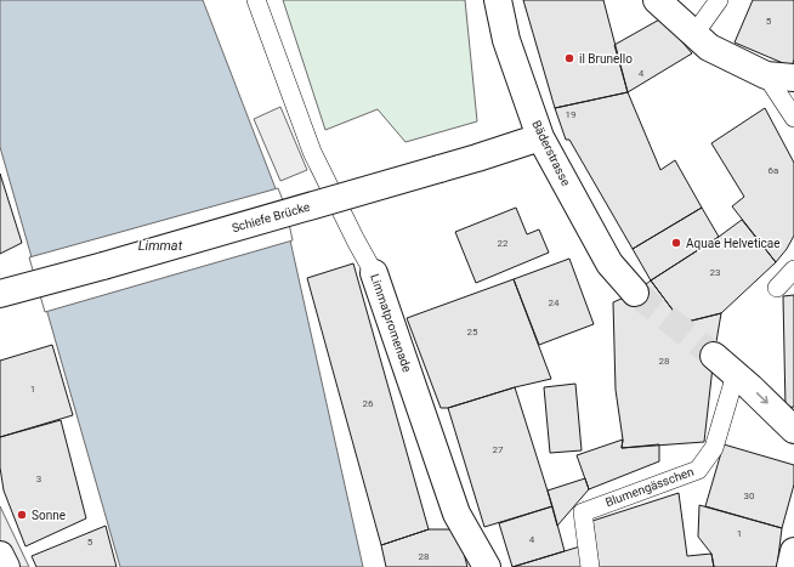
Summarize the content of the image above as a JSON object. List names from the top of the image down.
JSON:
{
  "streets": {
    "street": ["Bäderstrasse", "Schiefe Brücke", "Limmatpromenade"],
    "lane": ["Blumengässchen"]
  },
  "crossings": [
    ["Bäderstrasse", "Schiefe Brücke"]
  ],
  "water": ["Limmat"],
  "places": ["il Brunello", "Aquae Helveticae", "Sonne"],
  "house_numbers": [
    "5",
    "4",
    "19",
    "6a",
    "22",
    "23",
    "24",
    "25",
    "28",
    "1",
    "26",
    "27",
    "3",
    "30",
    "1",
    "4",
    "5",
    "28"
  ]
}
